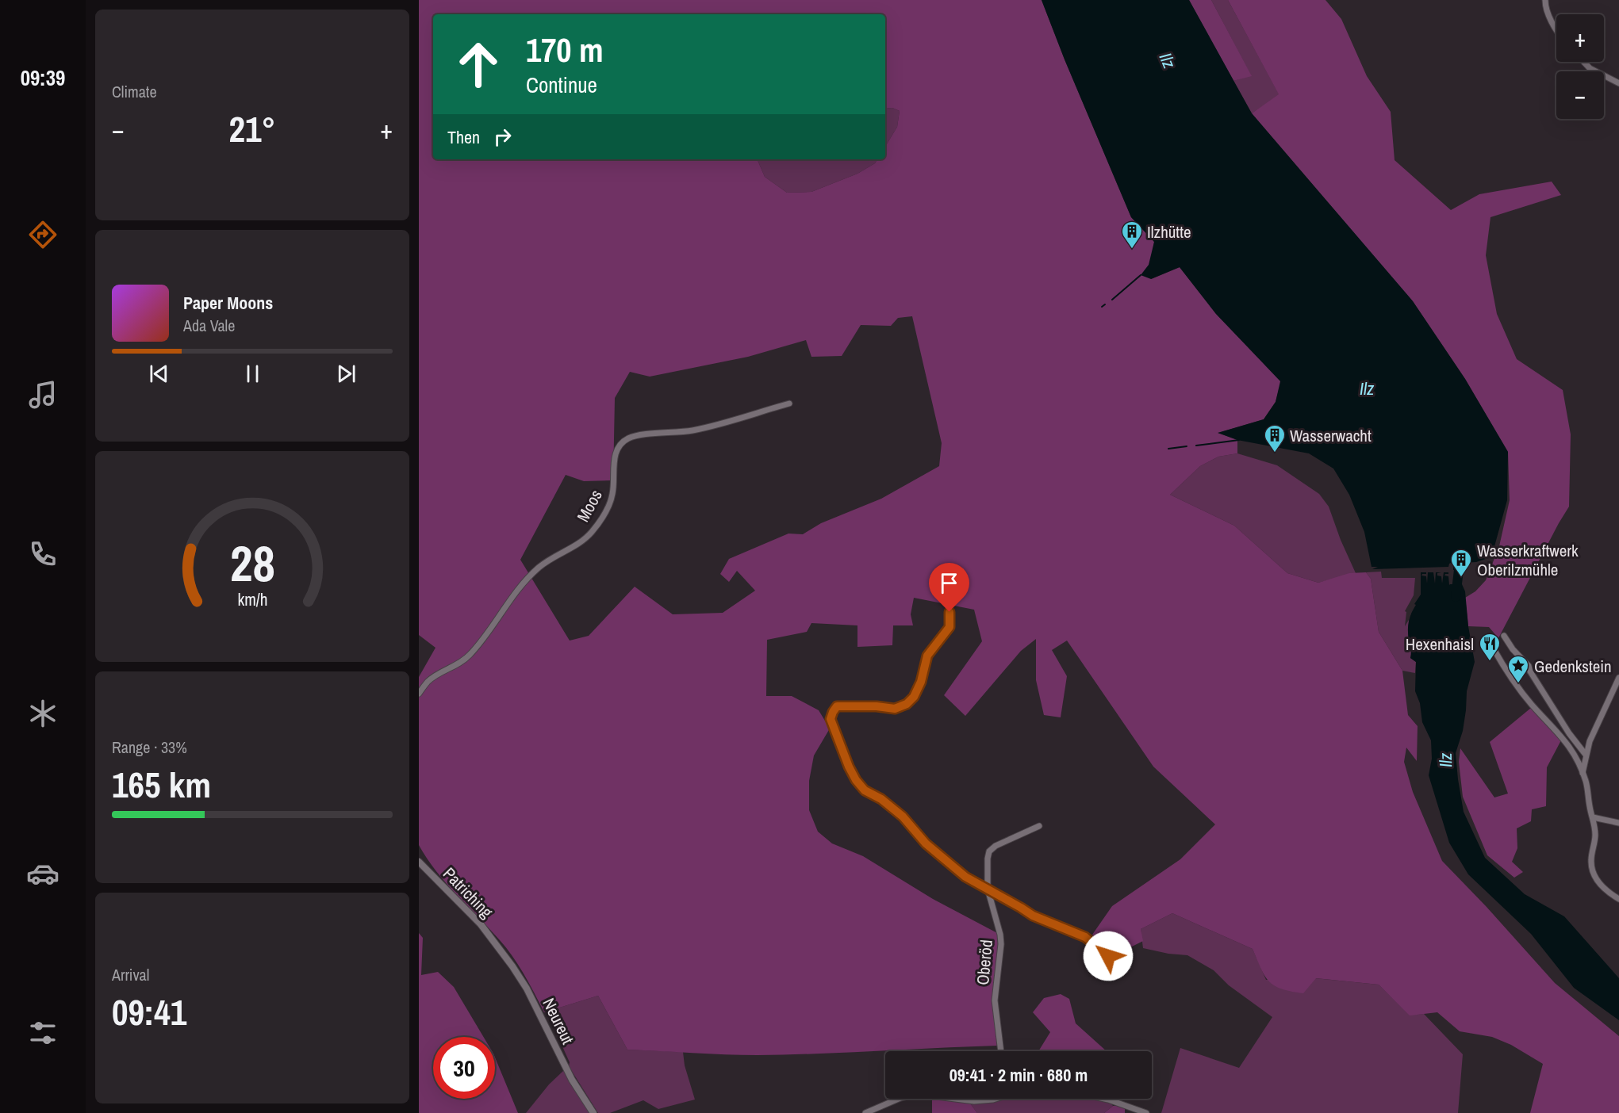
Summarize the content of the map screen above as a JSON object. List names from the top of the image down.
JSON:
{
  "streets": {
    "street": [
      "Moos",
      "Patriching",
      "Oberöd",
      "Neureut"
    ]
  },
  "crossings": [
    ["Patriching", "Neureut"]
  ],
  "water": ["Ilz"],
  "places": {
    "building": ["Ilzhütte", "Wasserwacht", "Wasserkraftwerk Oberilzmühle"],
    "restaurant": ["Hexenhaisl"],
    "place": ["Gedenkstein"]
  },
  "page": {
    "tabs": "09:39",
    "tile": [
      "Climate",
      ["Range · 33%", "165 km"],
      ["Arrival", "09:41"]
    ],
    "map_buttons": ["+", "−"],
    "turn": ["170 m", "Continue"],
    "heat": ["−", "21°", "+"],
    "then": "Then",
    "song": ["Paper Moons", "Ada Vale"],
    "limit": "30",
    "trip": "09:41 · 2 min · 680 m",
    "gauge": ["28", "km/h"]
  }
}
